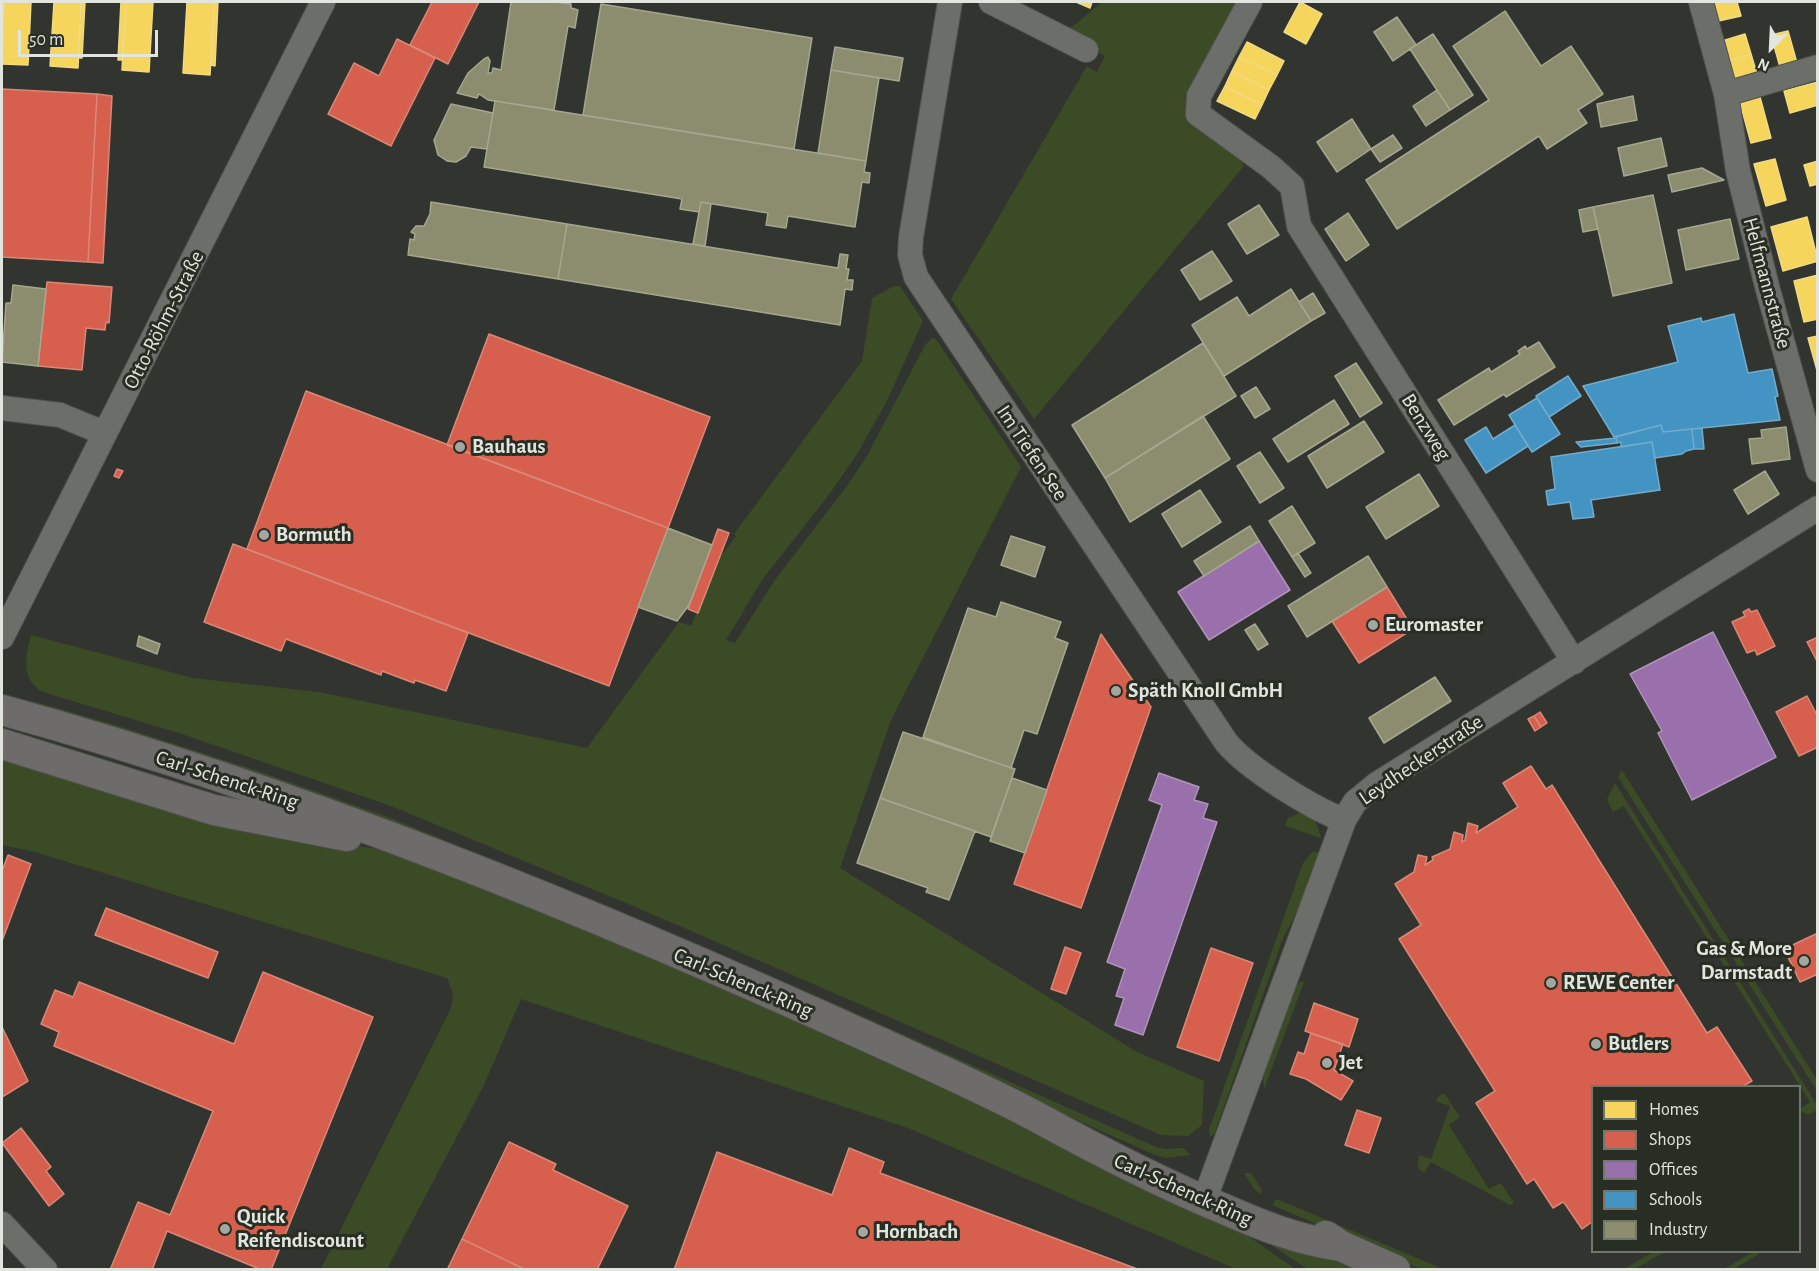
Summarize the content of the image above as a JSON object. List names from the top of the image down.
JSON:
{
  "streets": {
    "main road": ["Carl-Schenck-Ring"],
    "street": [
      "Helfmannstraße",
      "Otto-Röhm-Straße",
      "Benzweg",
      "Im Tiefen See",
      "Leydheckerstraße"
    ]
  },
  "crossings": [
    ["Benzweg", "Leydheckerstraße"],
    ["Im Tiefen See", "Leydheckerstraße"],
    ["Leydheckerstraße", "Carl-Schenck-Ring"]
  ],
  "places": [
    "Bauhaus",
    "Bormuth",
    "Euromaster",
    "Späth Knoll GmbH",
    "Gas & More Darmstadt",
    "REWE Center",
    "Butlers",
    "Jet",
    "Quick Reifendiscount",
    "Hornbach"
  ],
  "legend": [
    "Homes",
    "Shops",
    "Offices",
    "Schools",
    "Industry"
  ],
  "scale_bar": "50 m",
  "north": "bottom left"
}
